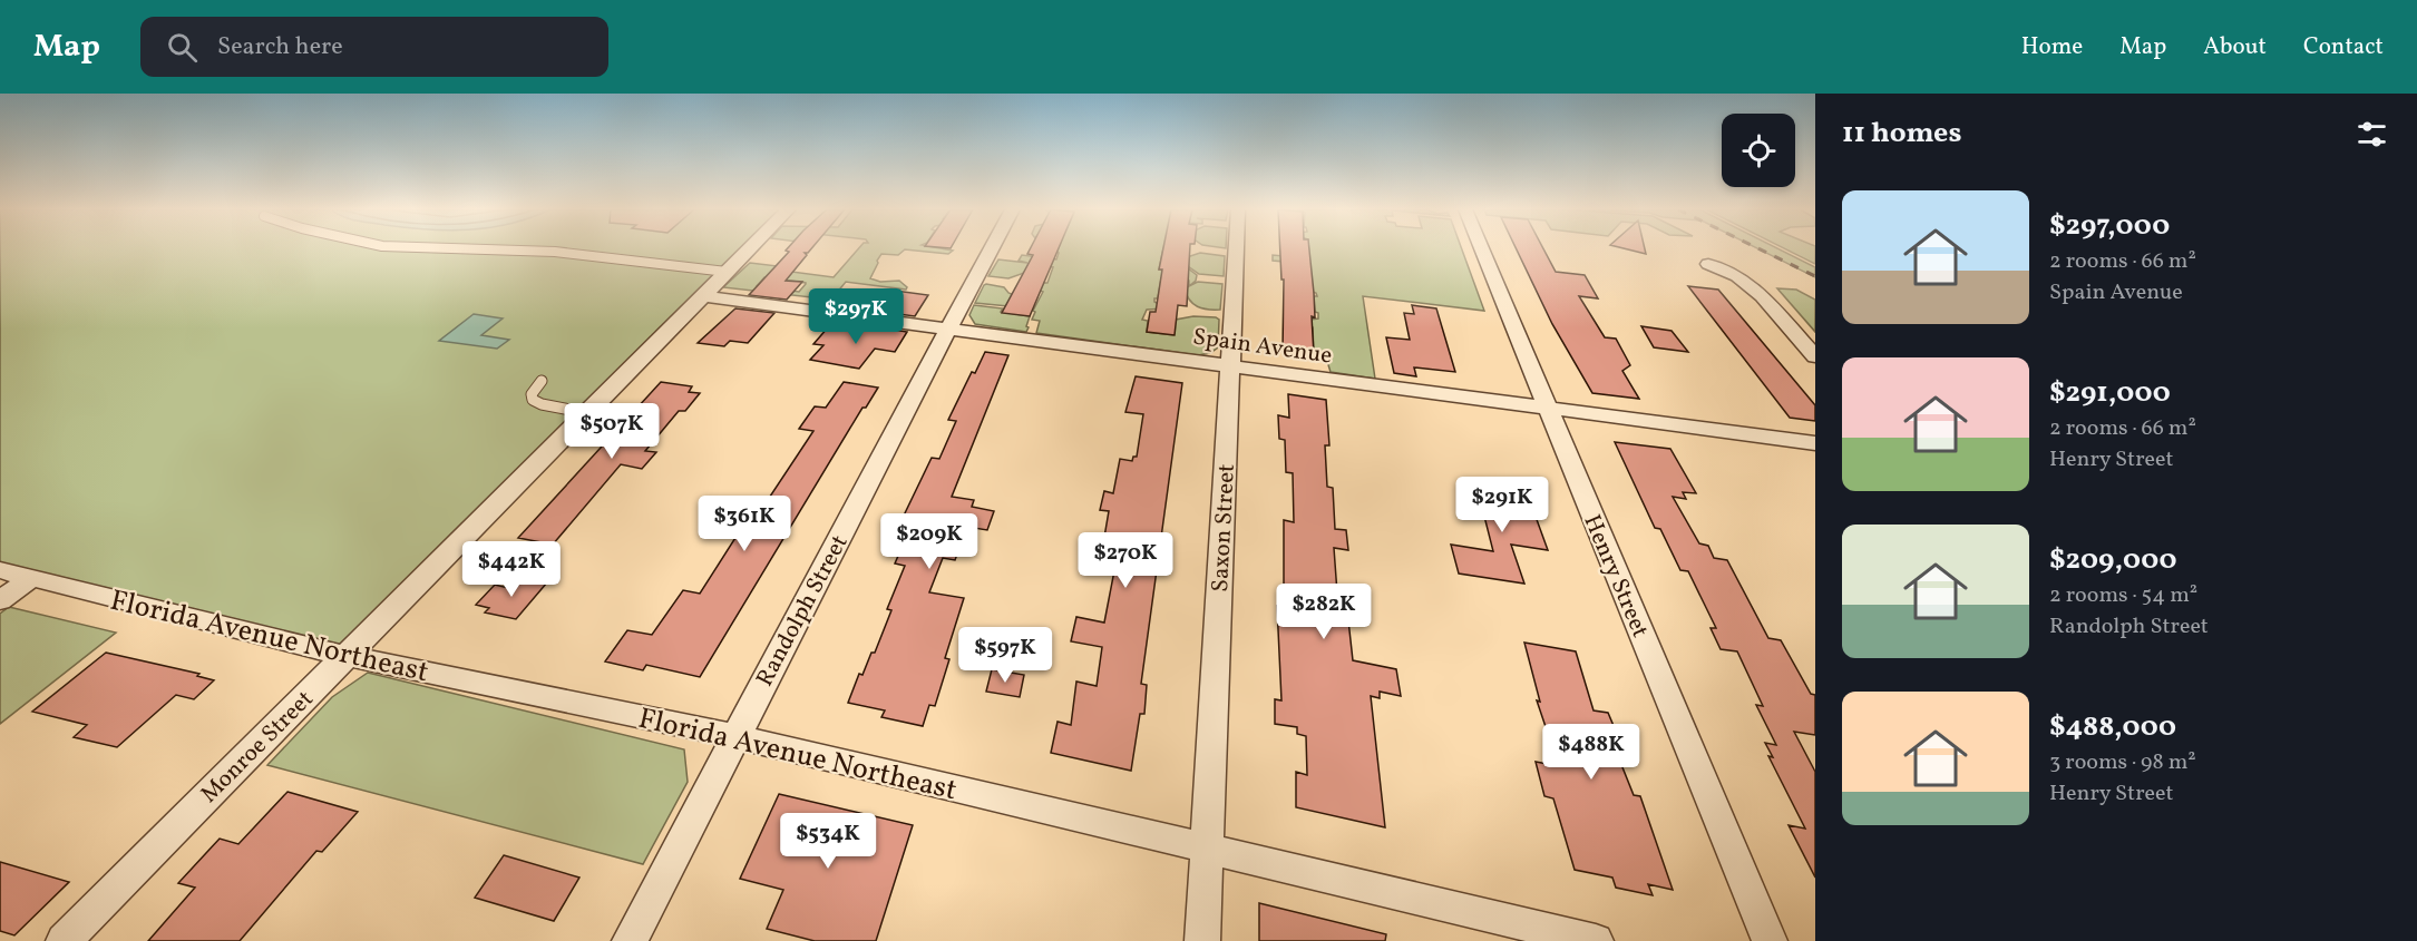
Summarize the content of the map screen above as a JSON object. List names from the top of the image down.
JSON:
{
  "streets": {
    "street": [
      "Spain Avenue",
      "Saxon Street",
      "Henry Street",
      "Randolph Street",
      "Florida Avenue Northeast",
      "Monroe Street"
    ]
  },
  "crossings": [
    ["Spain Avenue", "Saxon Street"],
    ["Spain Avenue", "Henry Street"],
    ["Spain Avenue", "Randolph Street"],
    ["Spain Avenue", "Monroe Street"],
    ["Saxon Street", "Florida Avenue Northeast"],
    ["Randolph Street", "Florida Avenue Northeast"],
    ["Florida Avenue Northeast", "Monroe Street"]
  ],
  "page": {
    "header": "Map",
    "search": "Search here",
    "nav": [
      "Home",
      "Map",
      "About",
      "Contact"
    ],
    "heading": "11 homes",
    "list": [
      {
        "name": "$297,000",
        "note": "2 rooms · 66 m² · Spain Avenue"
      },
      {
        "name": "$291,000",
        "note": "2 rooms · 66 m² · Henry Street"
      },
      {
        "name": "$209,000",
        "note": "2 rooms · 54 m² · Randolph Street"
      },
      {
        "name": "$488,000",
        "note": "3 rooms · 98 m² · Henry Street"
      }
    ],
    "price": [
      "$297K",
      "$507K",
      "$291K",
      "$361K",
      "$209K",
      "$270K",
      "$442K",
      "$282K",
      "$597K",
      "$488K",
      "$534K"
    ]
  }
}
